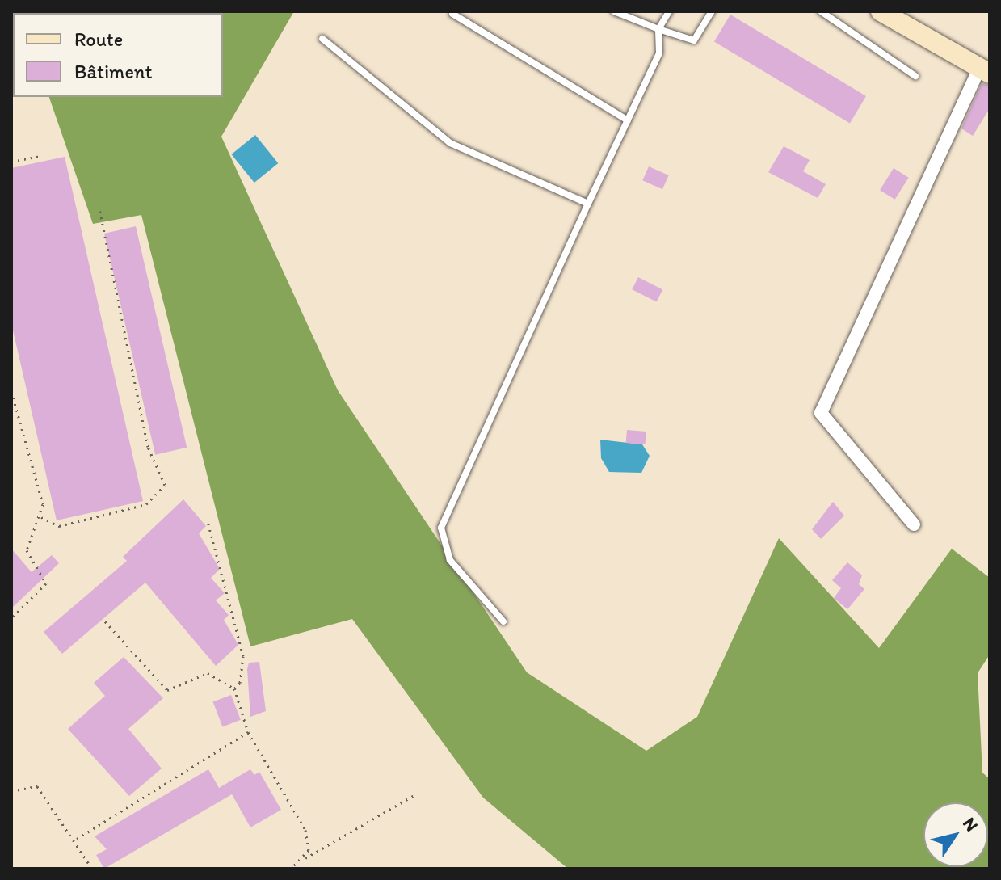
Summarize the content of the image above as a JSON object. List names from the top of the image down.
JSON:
{
  "legend": ["Route", "Bâtiment"],
  "north": "top right"
}
